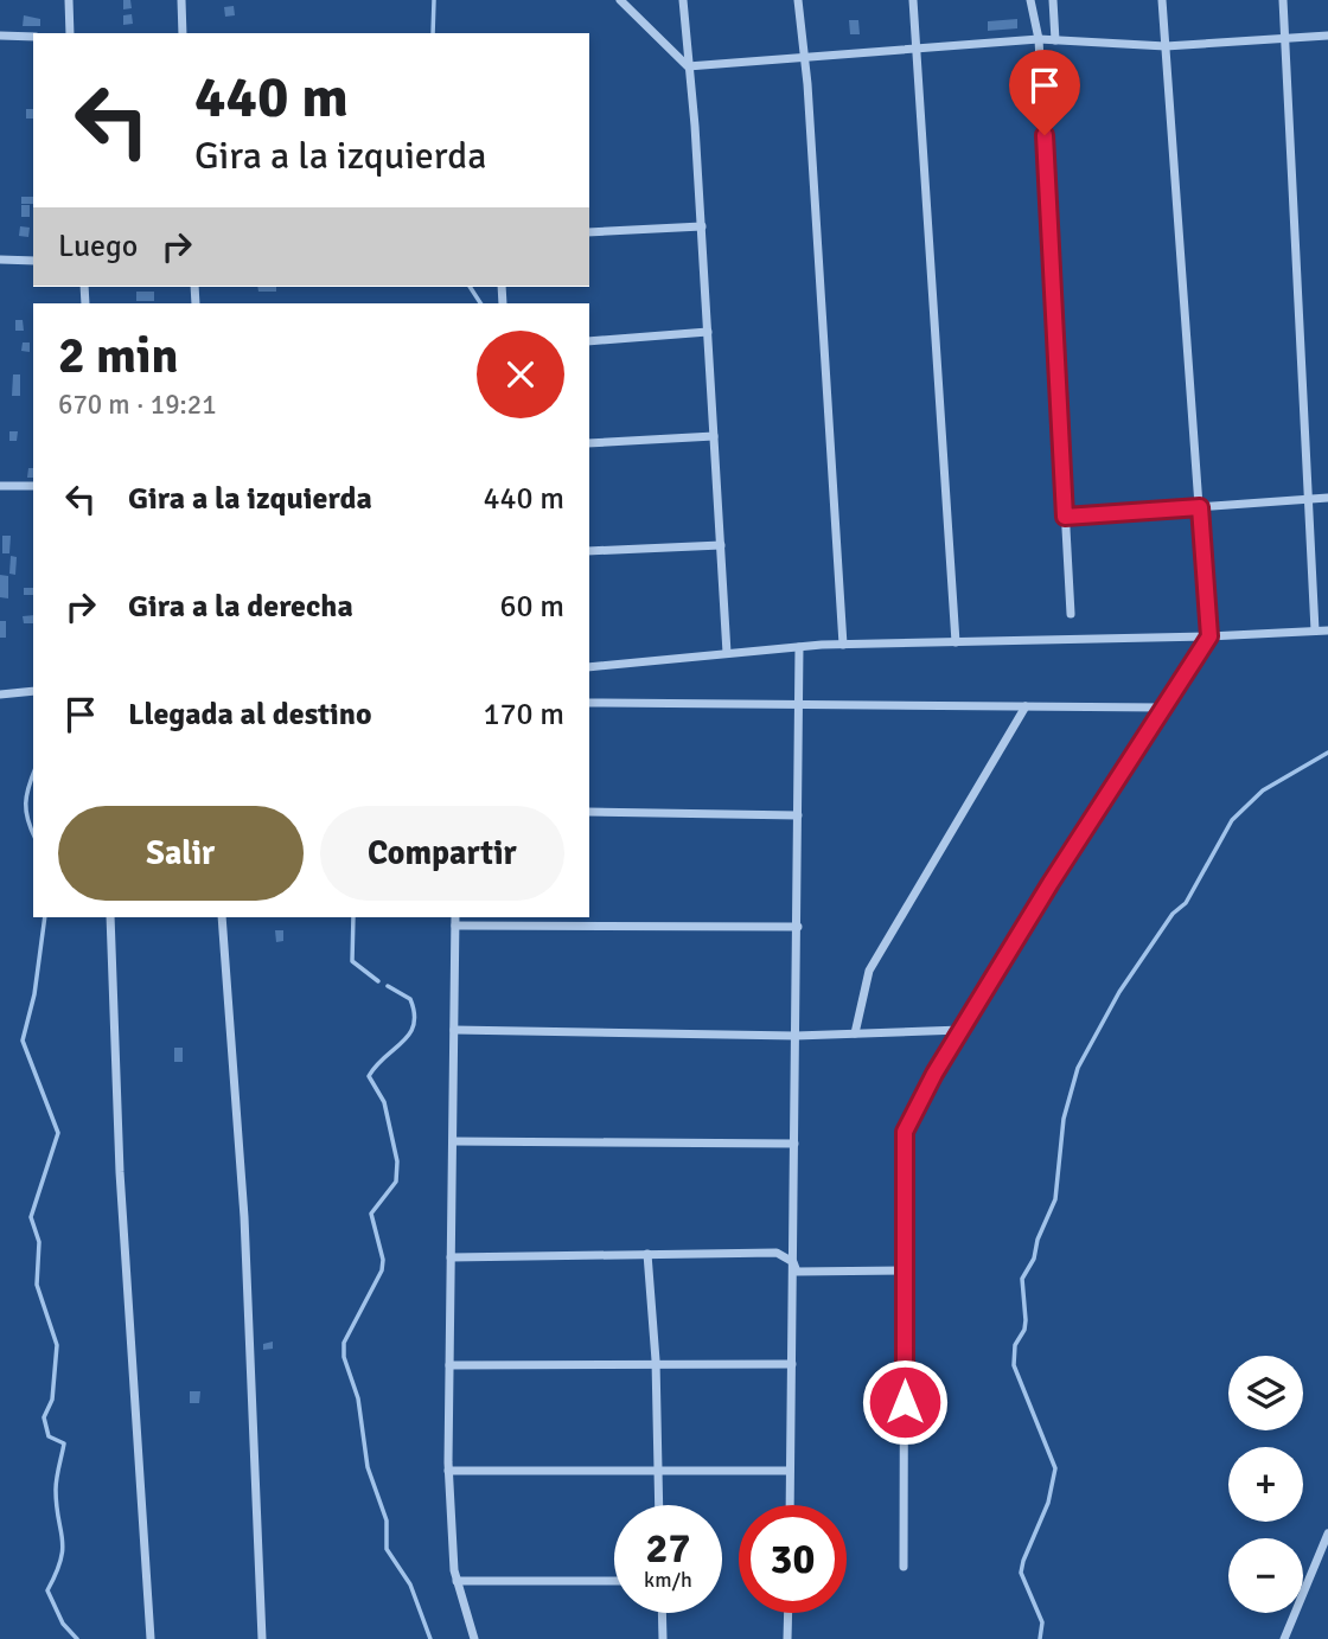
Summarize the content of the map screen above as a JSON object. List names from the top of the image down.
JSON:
{
  "page": {
    "turn": ["440 m", "Gira a la izquierda"],
    "then": "Luego",
    "heading": ["2 min", "670 m · 19:21"],
    "list": [
      {
        "name": "Gira a la izquierda",
        "value": "440 m"
      },
      {
        "name": "Gira a la derecha",
        "value": "60 m"
      },
      {
        "name": "Llegada al destino",
        "value": "170 m"
      }
    ],
    "buttons": ["Salir", "Compartir"],
    "map_buttons": ["+", "−"],
    "speed": "27 km/h",
    "limit": "30"
  }
}
